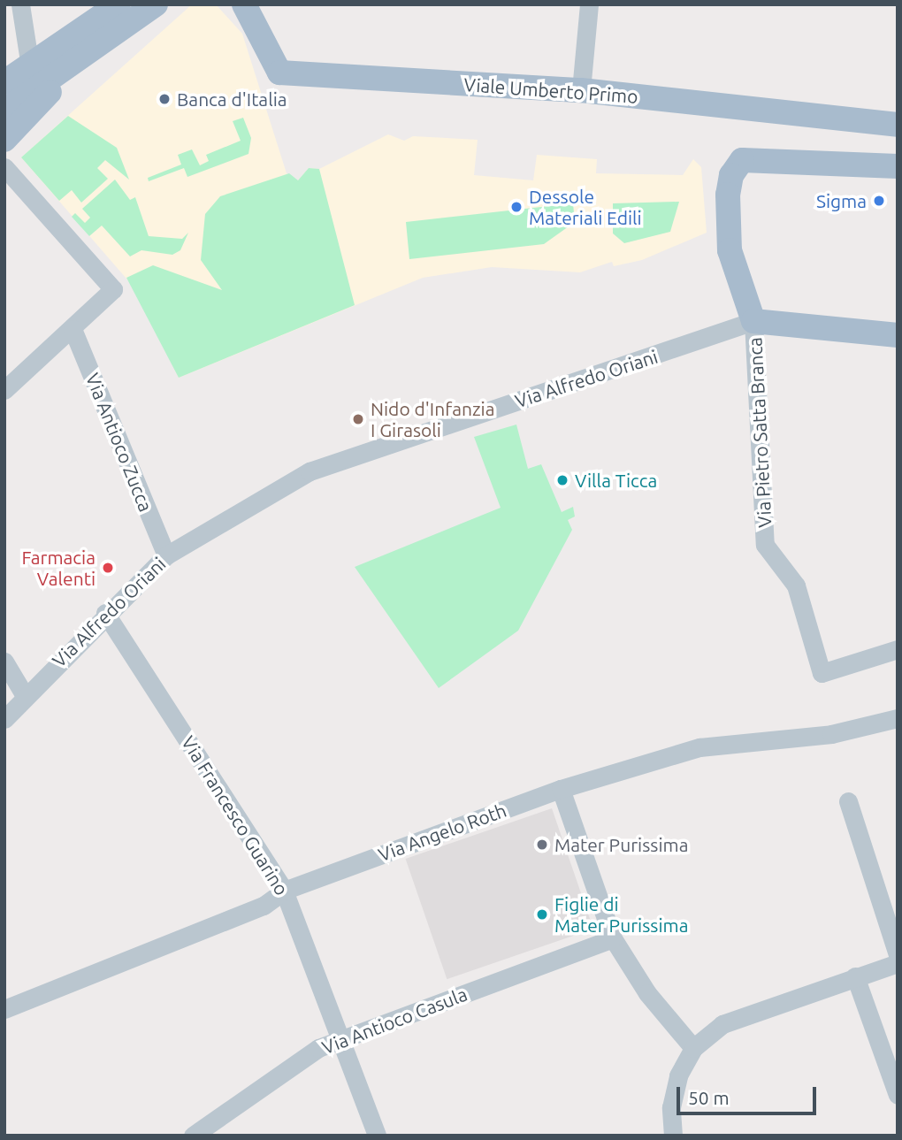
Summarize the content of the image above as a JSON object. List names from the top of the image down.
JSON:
{
  "streets": {
    "main road": ["Viale Umberto Primo"],
    "street": [
      "Via Alfredo Oriani",
      "Via Pietro Satta Branca",
      "Via Antioco Zucca",
      "Via Francesco Guarino",
      "Via Angelo Roth",
      "Via Antioco Casula"
    ]
  },
  "crossings": [
    ["Via Alfredo Oriani", "Via Pietro Satta Branca"],
    ["Via Alfredo Oriani", "Via Antioco Zucca"],
    ["Via Alfredo Oriani", "Via Francesco Guarino"],
    ["Via Francesco Guarino", "Via Angelo Roth"],
    ["Via Francesco Guarino", "Via Antioco Casula"]
  ],
  "places": [
    "Banca d'Italia",
    "Sigma",
    "Dessole Materiali Edili",
    "Nido d'Infanzia I Girasoli",
    "Villa Ticca",
    "Farmacia Valenti",
    "Mater Purissima",
    "Figlie di Mater Purissima"
  ],
  "scale_bar": "50 m"
}
